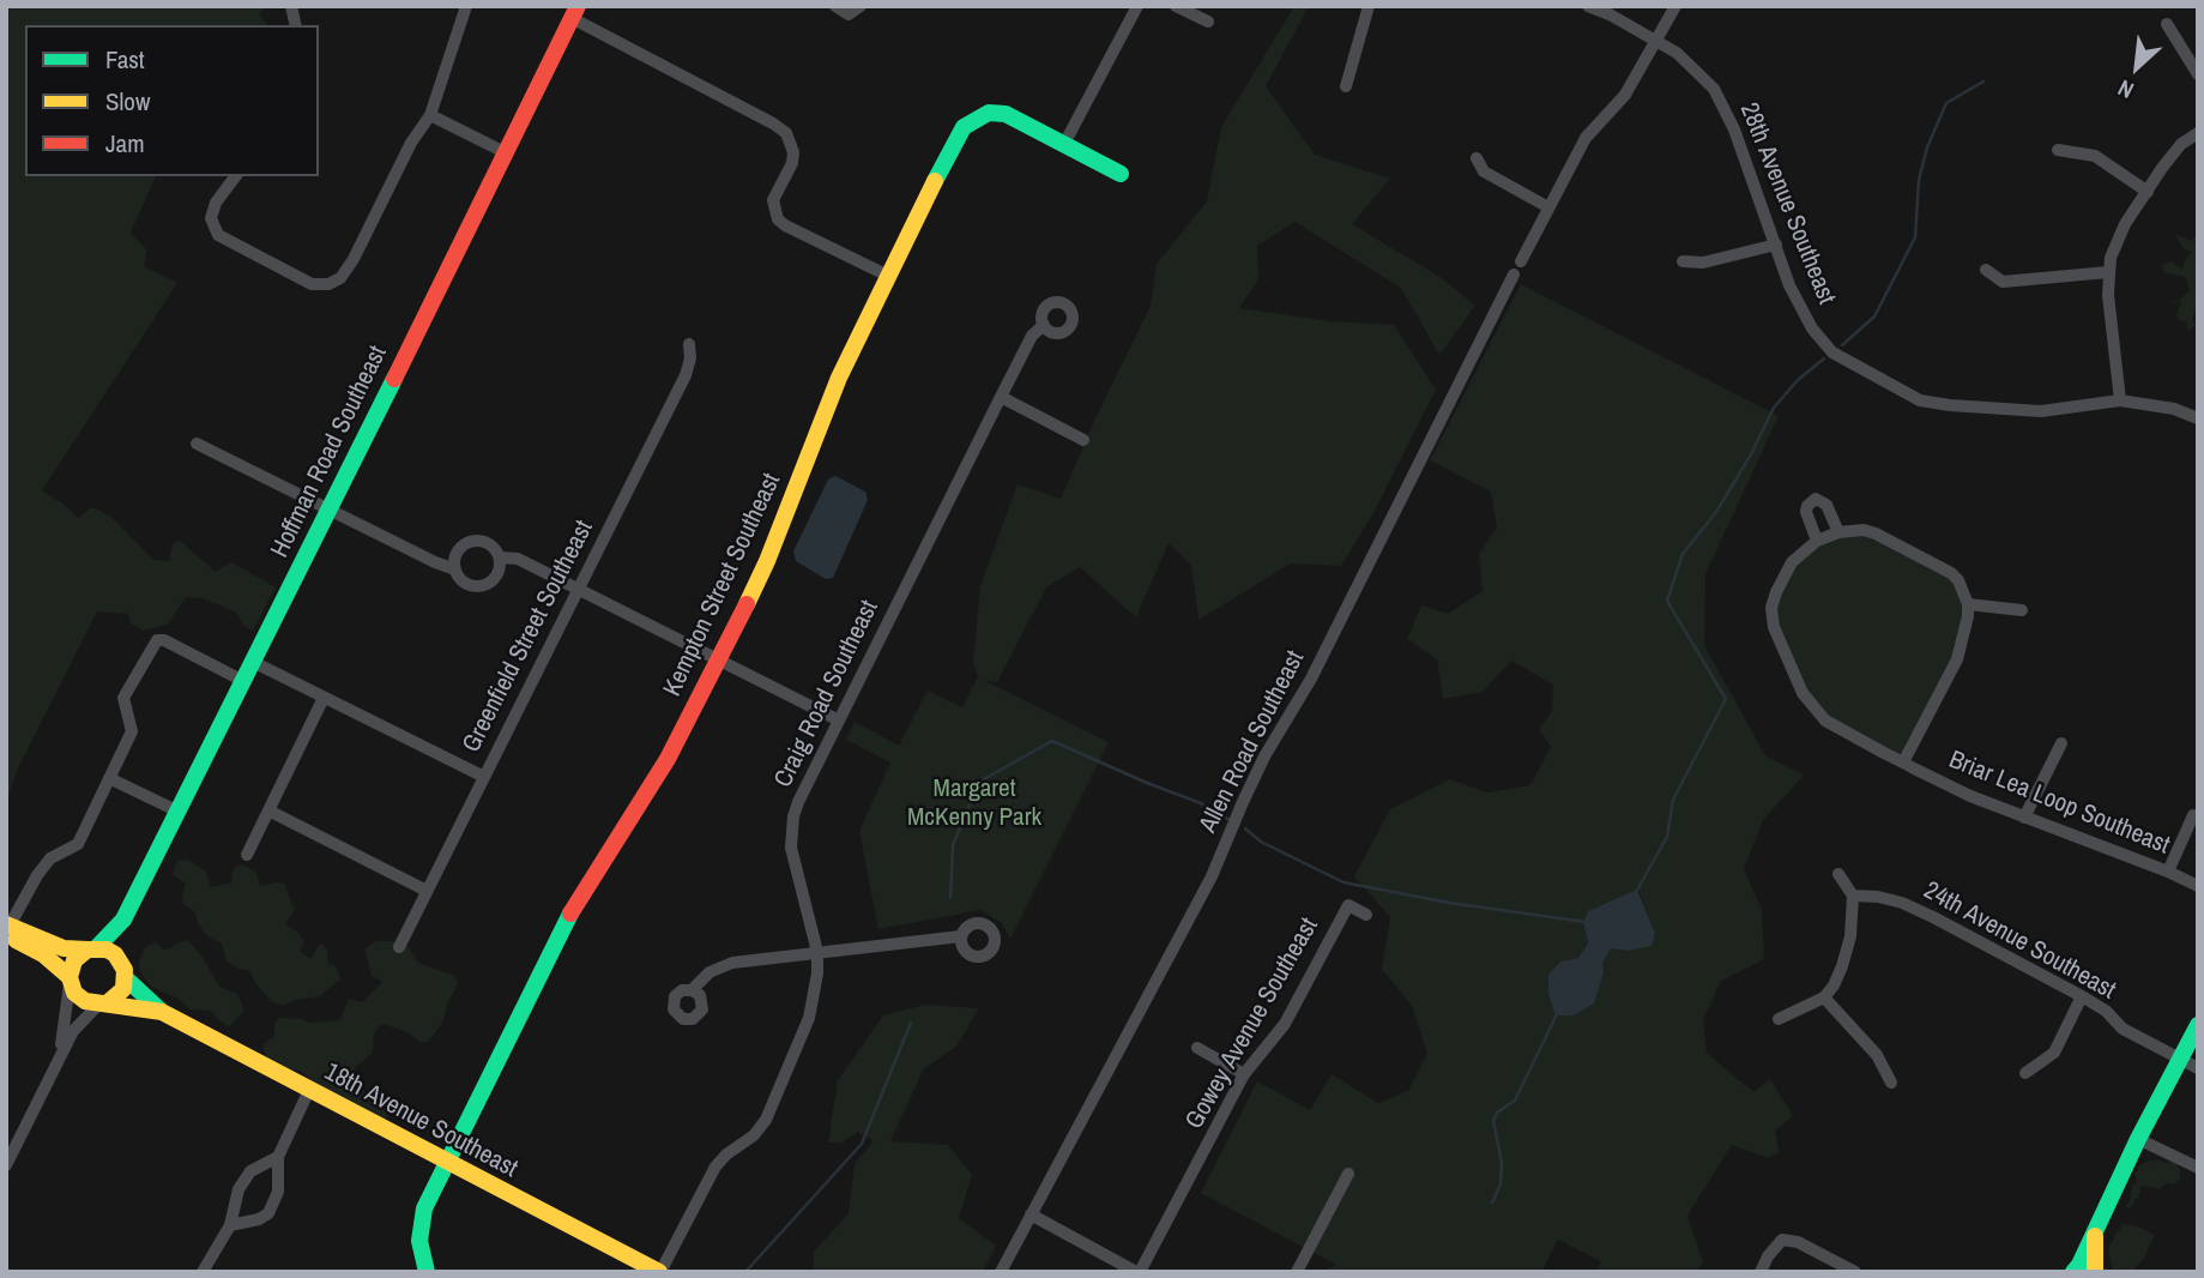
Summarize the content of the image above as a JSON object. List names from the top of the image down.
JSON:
{
  "streets": {
    "street": [
      "28th Avenue Southeast",
      "Hoffman Road Southeast",
      "Kempton Street Southeast",
      "Greenfield Street Southeast",
      "Craig Road Southeast",
      "Allen Road Southeast",
      "Briar Lea Loop Southeast",
      "24th Avenue Southeast",
      "Gowey Avenue Southeast",
      "18th Avenue Southeast"
    ]
  },
  "crossings": [
    ["Hoffman Road Southeast", "18th Avenue Southeast"],
    ["Kempton Street Southeast", "18th Avenue Southeast"],
    ["Craig Road Southeast", "18th Avenue Southeast"]
  ],
  "parks": ["Margaret McKenny Park"],
  "legend": ["Fast", "Slow", "Jam"],
  "north": "bottom left"
}
